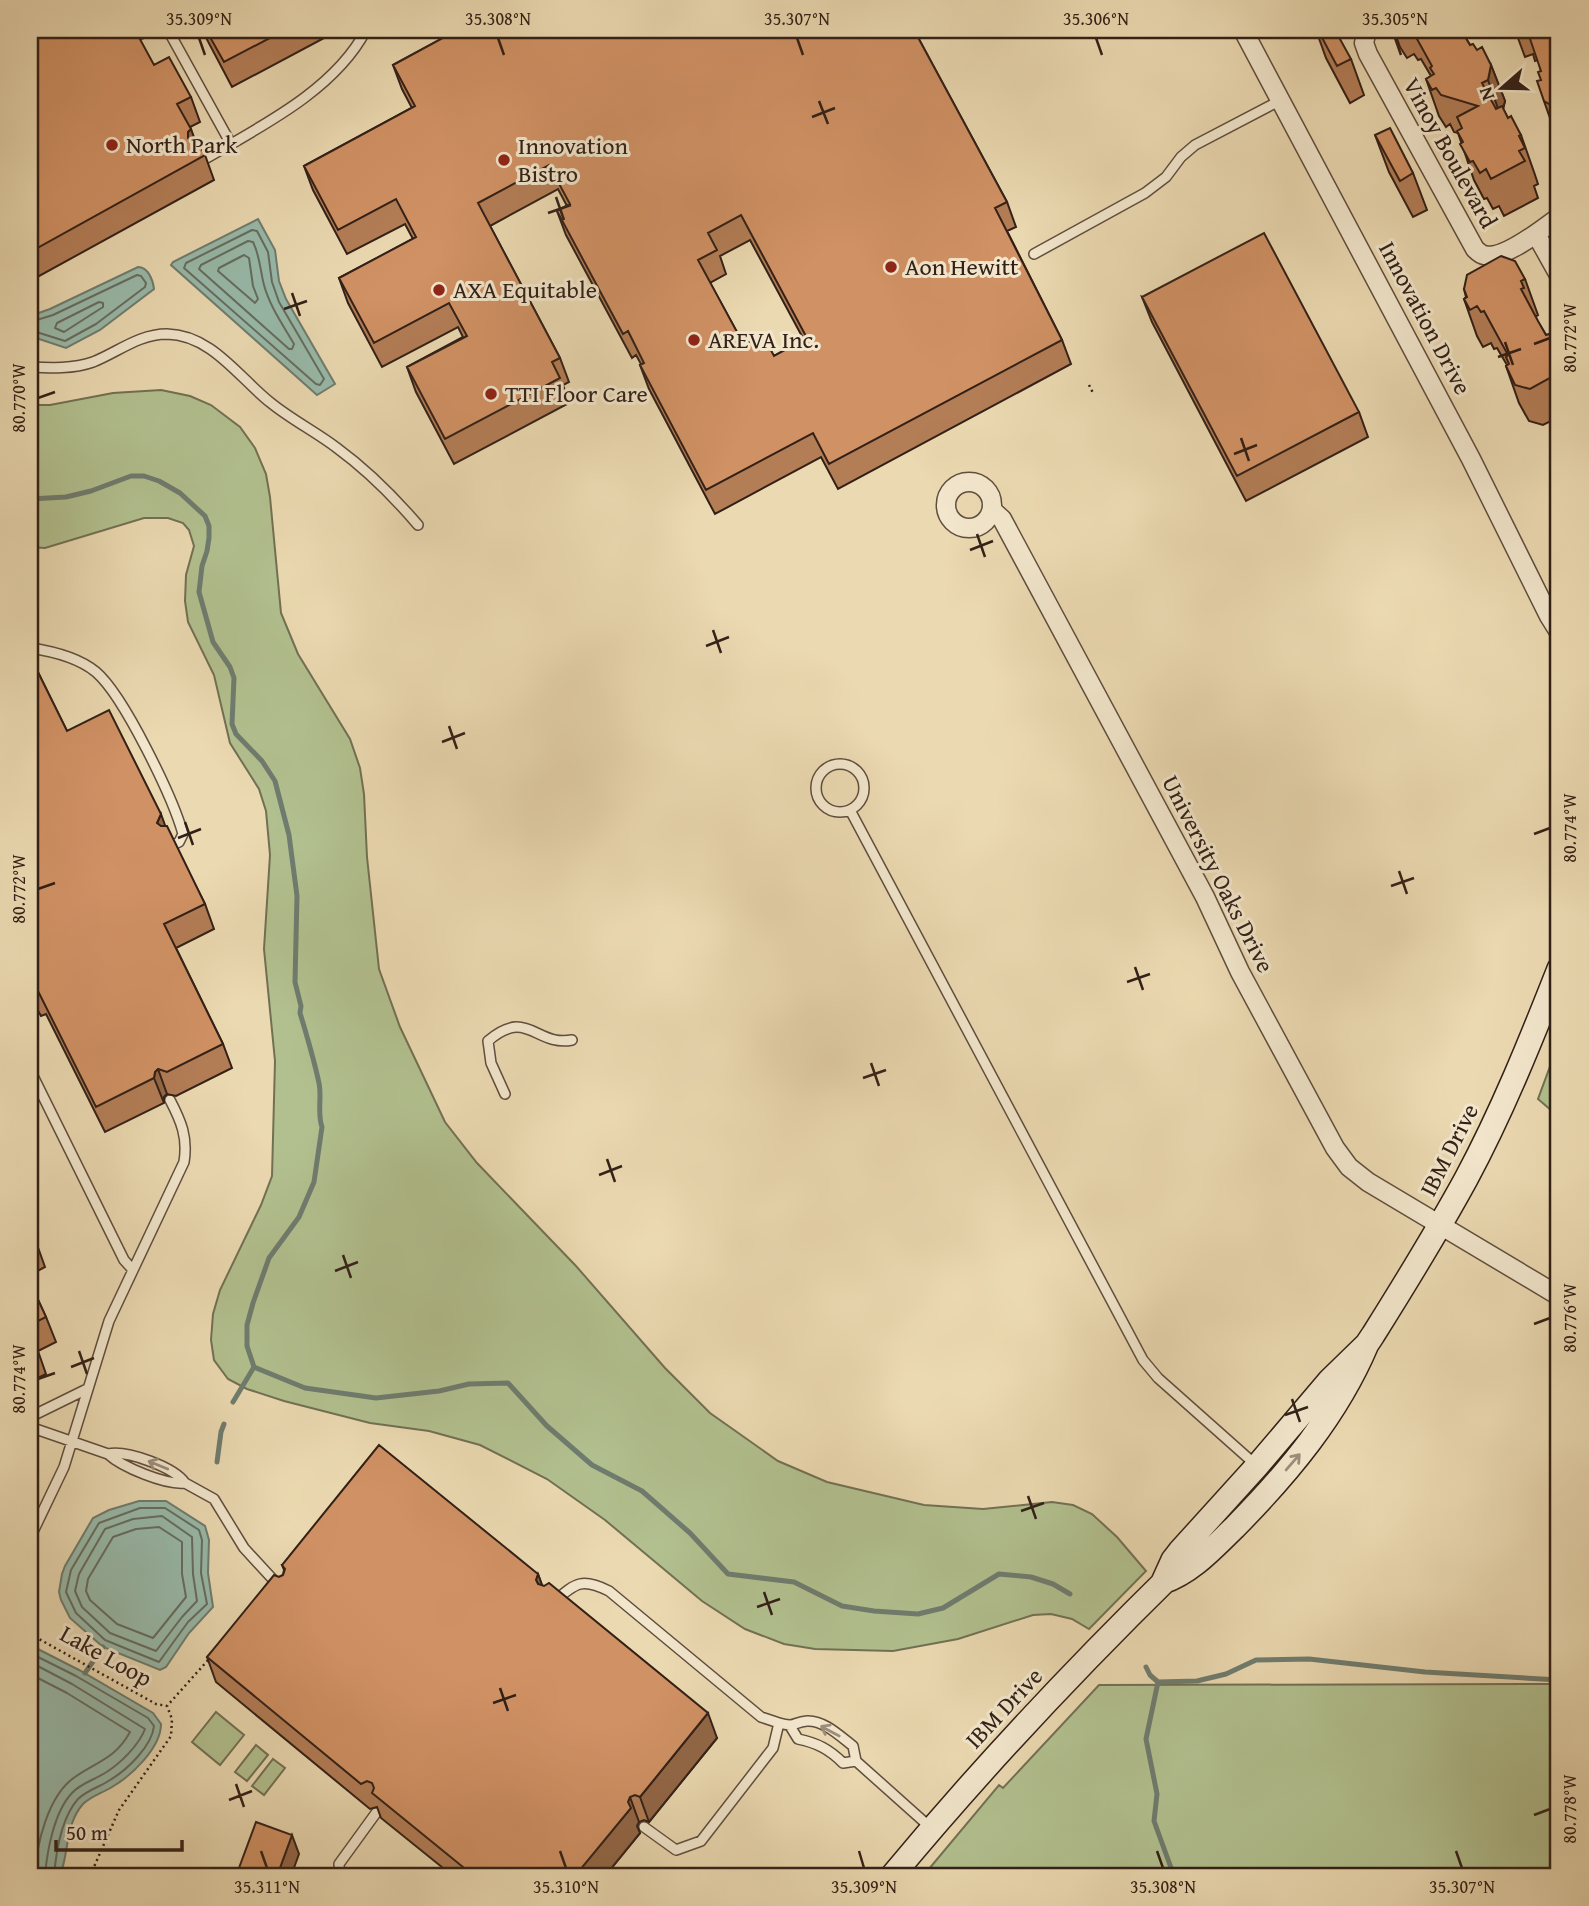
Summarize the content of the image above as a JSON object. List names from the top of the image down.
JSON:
{
  "streets": {
    "street": [
      "Vinoy Boulevard",
      "Innovation Drive",
      "University Oaks Drive",
      "IBM Drive"
    ],
    "path": ["Lake Loop"]
  },
  "crossings": [
    ["University Oaks Drive", "IBM Drive"]
  ],
  "places": [
    "North Park",
    "Innovation Bistro",
    "Aon Hewitt",
    "AXA Equitable",
    "AREVA Inc.",
    "TTI Floor Care"
  ],
  "scale_bar": "50 m",
  "north": "left",
  "coordinates": [
    "35.309°N",
    "35.308°N",
    "35.307°N",
    "35.306°N",
    "35.305°N",
    "80.772°W",
    "80.770°W",
    "80.774°W",
    "80.776°W",
    "80.778°W",
    "35.311°N",
    "35.310°N"
  ]
}
